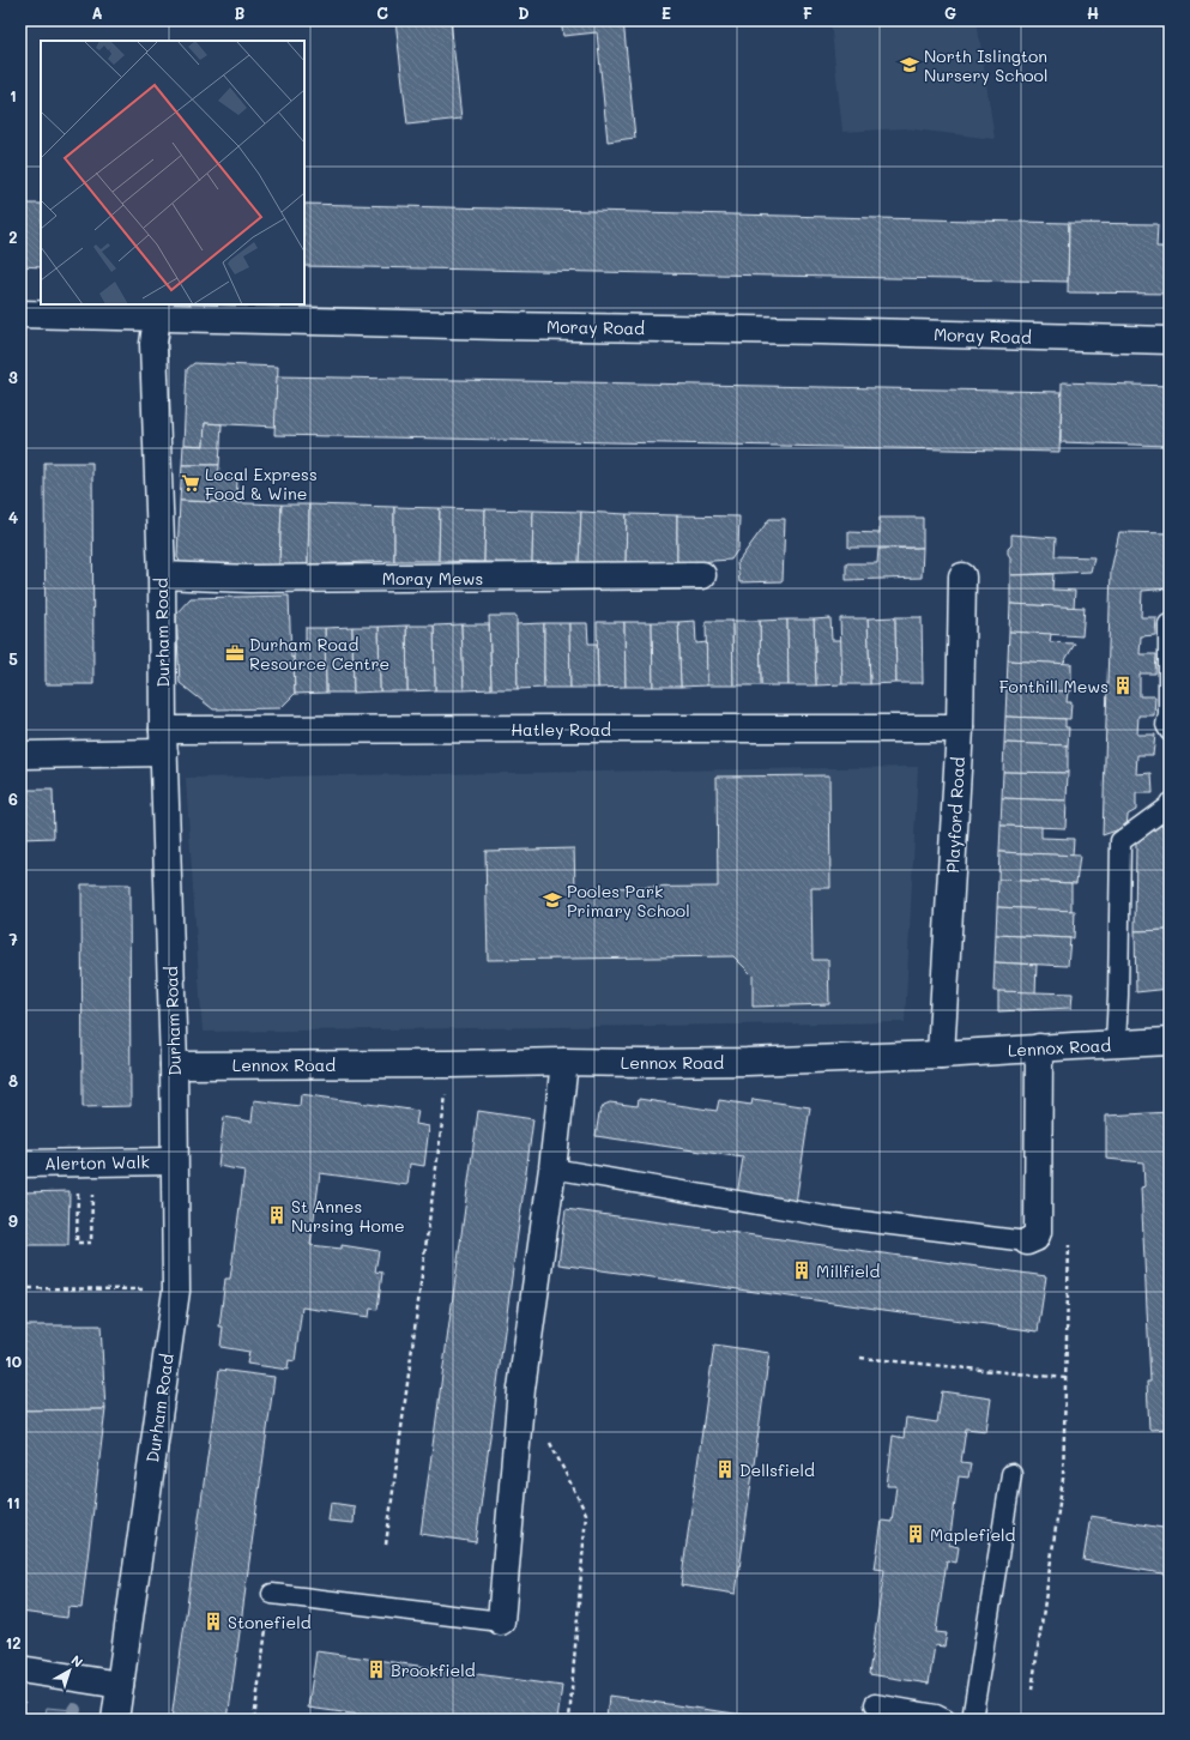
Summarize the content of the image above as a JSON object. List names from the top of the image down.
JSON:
{
  "streets": {
    "street": [
      "Moray Road",
      "Moray Mews",
      "Durham Road",
      "Hatley Road",
      "Playford Road",
      "Lennox Road",
      "Alerton Walk"
    ]
  },
  "crossings": [
    ["Moray Road", "Durham Road"],
    ["Moray Mews", "Durham Road"],
    ["Durham Road", "Hatley Road"],
    ["Durham Road", "Lennox Road"],
    ["Durham Road", "Alerton Walk"],
    ["Hatley Road", "Playford Road"],
    ["Playford Road", "Lennox Road"]
  ],
  "places": {
    "school or university": ["North Islington Nursery School", "Pooles Park Primary School"],
    "supermarket": ["Local Express Food & Wine"],
    "office": ["Durham Road Resource Centre"],
    "building": [
      "Fonthill Mews",
      "St Annes Nursing Home",
      "Millfield",
      "Dellsfield",
      "Maplefield",
      "Stonefield",
      "Brookfield"
    ]
  },
  "north": "top right",
  "grid": {
    "columns": [
      "A",
      "B",
      "C",
      "D",
      "E",
      "F",
      "G",
      "H"
    ],
    "rows": [
      "1",
      "2",
      "3",
      "4",
      "5",
      "6",
      "7",
      "8",
      "9",
      "10",
      "11",
      "12"
    ]
  }
}
